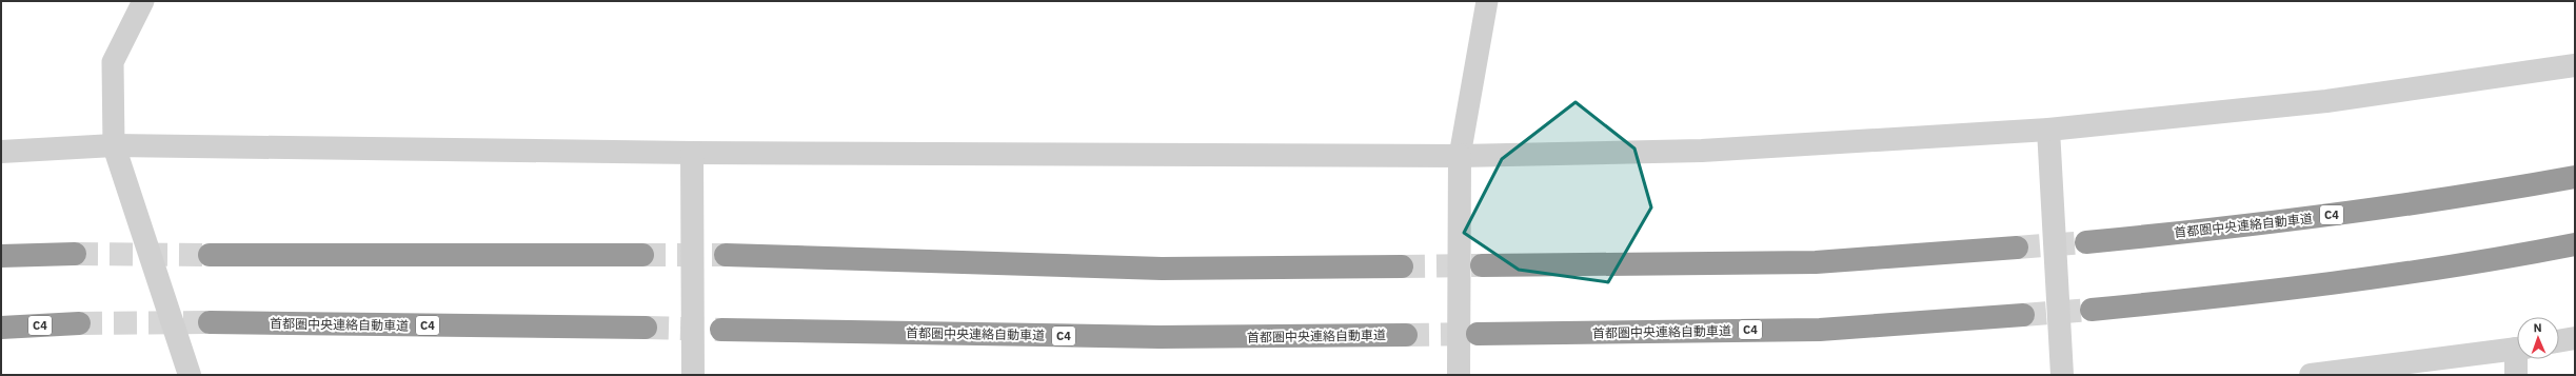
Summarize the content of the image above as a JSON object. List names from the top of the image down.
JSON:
{
  "streets": {
    "highway": ["C4", "首都圏中央連絡自動車道"]
  },
  "north": "top"
}
